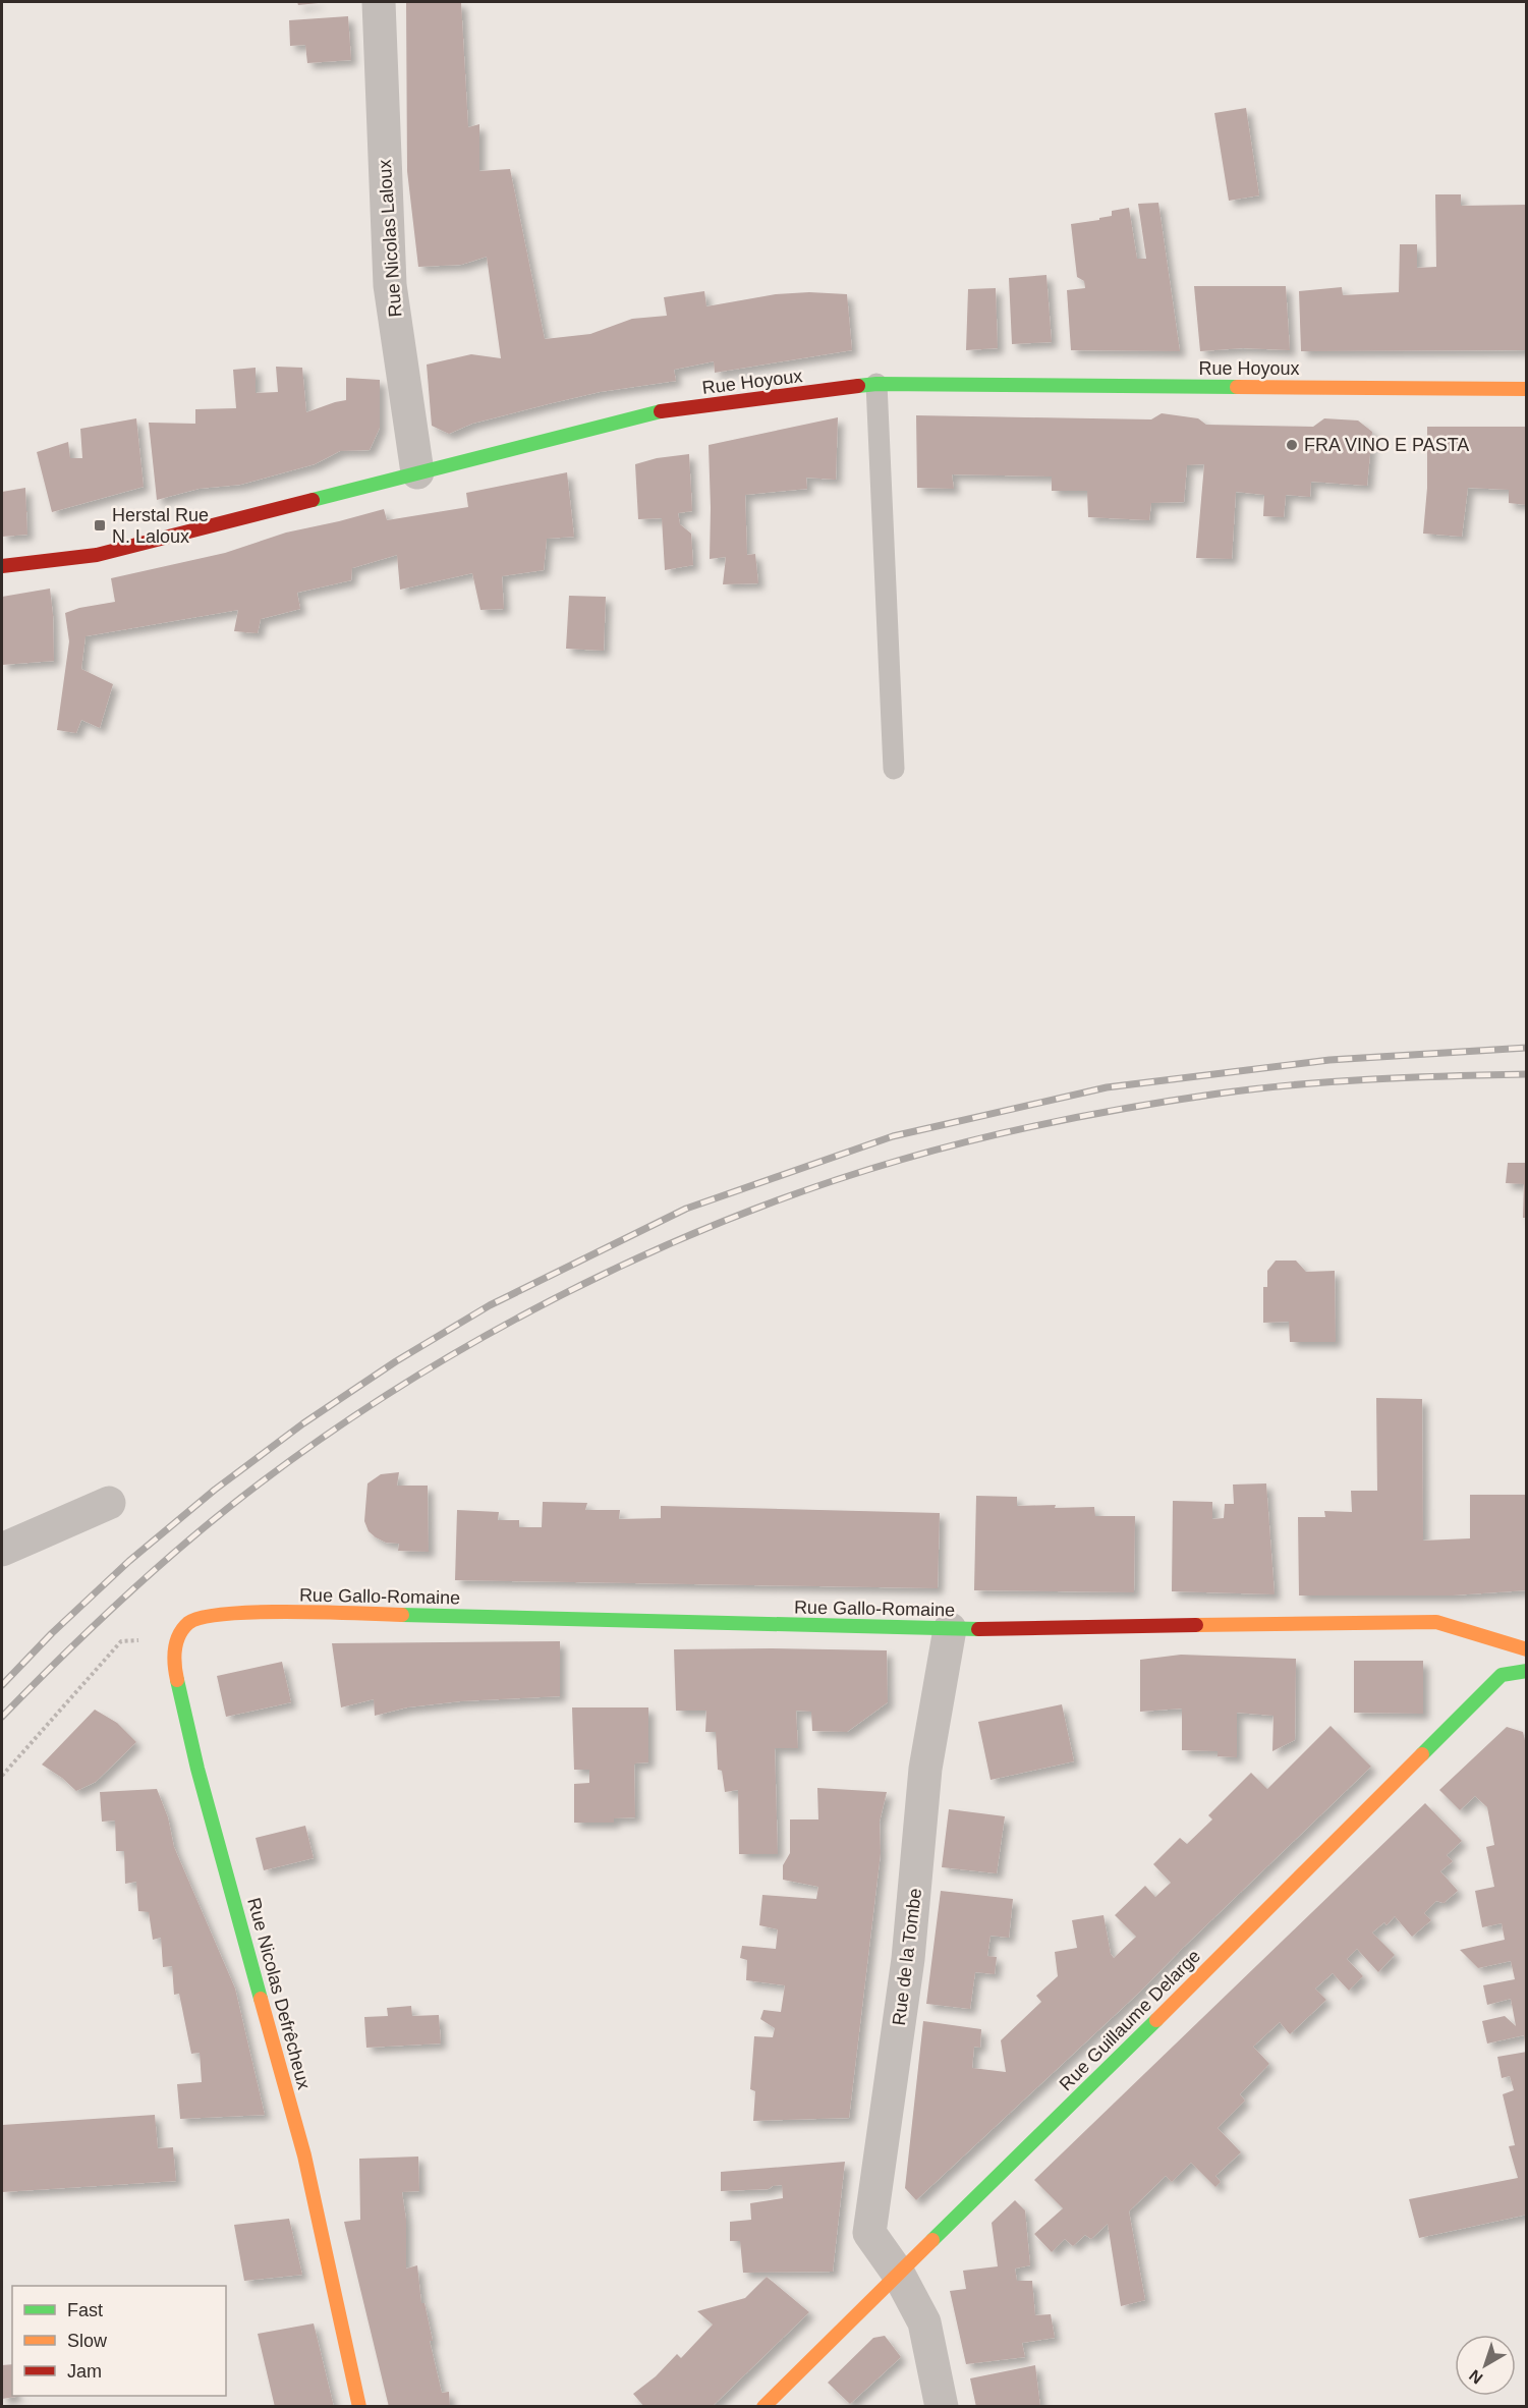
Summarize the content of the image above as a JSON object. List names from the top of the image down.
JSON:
{
  "streets": {
    "street": [
      "Rue Nicolas Laloux",
      "Rue Hoyoux",
      "Rue Gallo-Romaine",
      "Rue de la Tombe",
      "Rue Nicolas Defrêcheux",
      "Rue Guillaume Delarge"
    ]
  },
  "crossings": [
    ["Rue Nicolas Laloux", "Rue Hoyoux"],
    ["Rue Gallo-Romaine", "Rue de la Tombe"],
    ["Rue Gallo-Romaine", "Rue Nicolas Defrêcheux"],
    ["Rue de la Tombe", "Rue Guillaume Delarge"]
  ],
  "places": {
    "other": ["FRA VINO E PASTA"],
    "transit": ["Herstal Rue N. Laloux"]
  },
  "legend": ["Fast", "Slow", "Jam"],
  "north": "bottom left"
}
